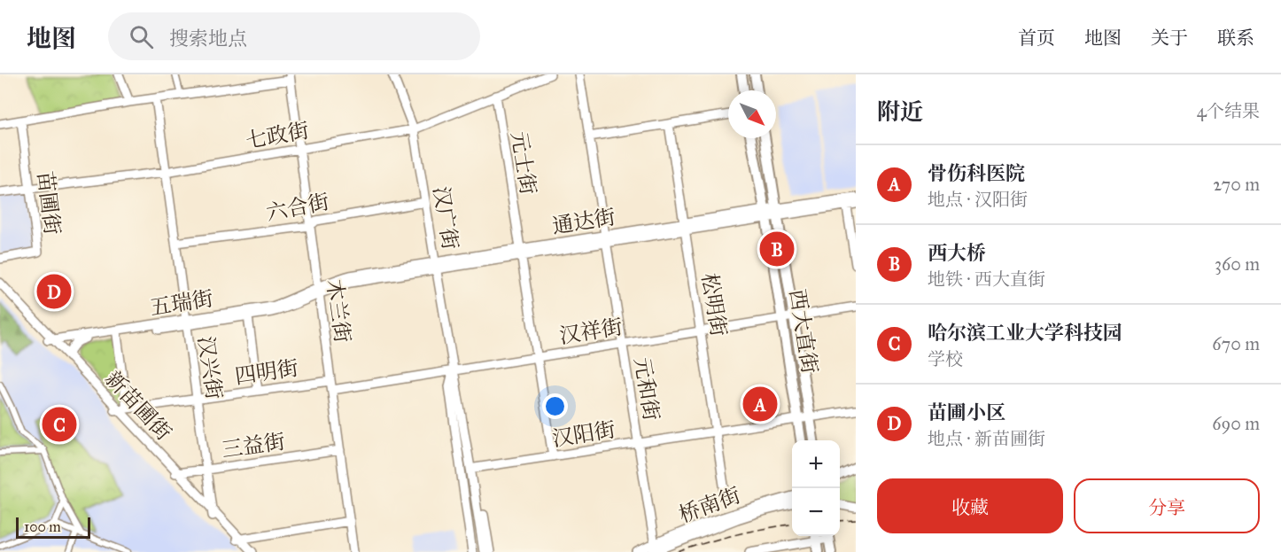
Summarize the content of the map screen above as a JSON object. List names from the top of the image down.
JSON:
{
  "streets": {
    "main road": ["西大直街"],
    "street": [
      "七政街",
      "元士街",
      "苗圃街",
      "六合街",
      "汉广街",
      "通达街",
      "五瑞街",
      "松明街",
      "木兰街",
      "汉祥街",
      "汉兴街",
      "四明街",
      "元和街",
      "新苗圃街",
      "汉阳街",
      "三益街",
      "桥南街"
    ]
  },
  "crossings": [
    ["七政街", "元士街"],
    ["七政街", "苗圃街"],
    ["七政街", "汉广街"],
    ["七政街", "木兰街"],
    ["七政街", "汉兴街"],
    ["元士街", "通达街"],
    ["元士街", "汉祥街"],
    ["元士街", "汉阳街"],
    ["六合街", "汉广街"],
    ["六合街", "木兰街"],
    ["六合街", "汉兴街"],
    ["汉广街", "通达街"],
    ["汉广街", "汉祥街"],
    ["汉广街", "汉阳街"],
    ["通达街", "五瑞街"],
    ["通达街", "松明街"],
    ["通达街", "木兰街"],
    ["通达街", "西大直街"],
    ["通达街", "元和街"],
    ["五瑞街", "木兰街"],
    ["五瑞街", "汉兴街"],
    ["五瑞街", "新苗圃街"],
    ["松明街", "汉祥街"],
    ["松明街", "汉阳街"],
    ["木兰街", "汉祥街"],
    ["木兰街", "四明街"],
    ["木兰街", "三益街"],
    ["汉祥街", "西大直街"],
    ["汉祥街", "元和街"],
    ["西大直街", "汉阳街"],
    ["汉兴街", "四明街"],
    ["汉兴街", "新苗圃街"],
    ["汉兴街", "三益街"],
    ["四明街", "新苗圃街"],
    ["元和街", "汉阳街"],
    ["元和街", "桥南街"],
    ["新苗圃街", "三益街"]
  ],
  "scale_bar": "100 m",
  "north": "bottom right",
  "page": {
    "header": "地图",
    "search": "搜索地点",
    "nav": [
      "首页",
      "地图",
      "关于",
      "联系"
    ],
    "heading": ["附近", "4个结果"],
    "list": [
      {
        "mark": "A",
        "name": "骨伤科医院",
        "note": "地点 · 汉阳街",
        "value": "270 m"
      },
      {
        "mark": "B",
        "name": "西大桥",
        "note": "地铁 · 西大直街",
        "value": "360 m"
      },
      {
        "mark": "C",
        "name": "哈尔滨工业大学科技园",
        "note": "学校",
        "value": "670 m"
      },
      {
        "mark": "D",
        "name": "苗圃小区",
        "note": "地点 · 新苗圃街",
        "value": "690 m"
      }
    ],
    "pins": [
      "B",
      "D",
      "A",
      "C"
    ],
    "map_buttons": ["+", "−"],
    "buttons": ["收藏", "分享"],
    "scale": "100 m"
  }
}
